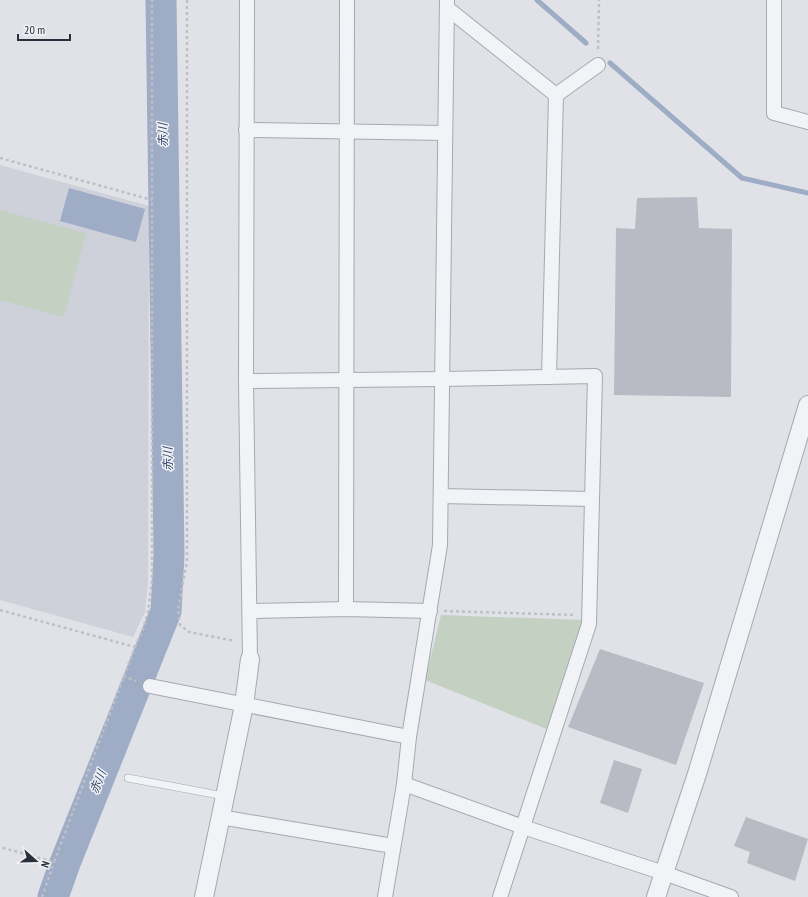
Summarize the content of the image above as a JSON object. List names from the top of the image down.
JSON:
{
  "water": ["赤川"],
  "scale_bar": "20 m",
  "north": "right"
}
